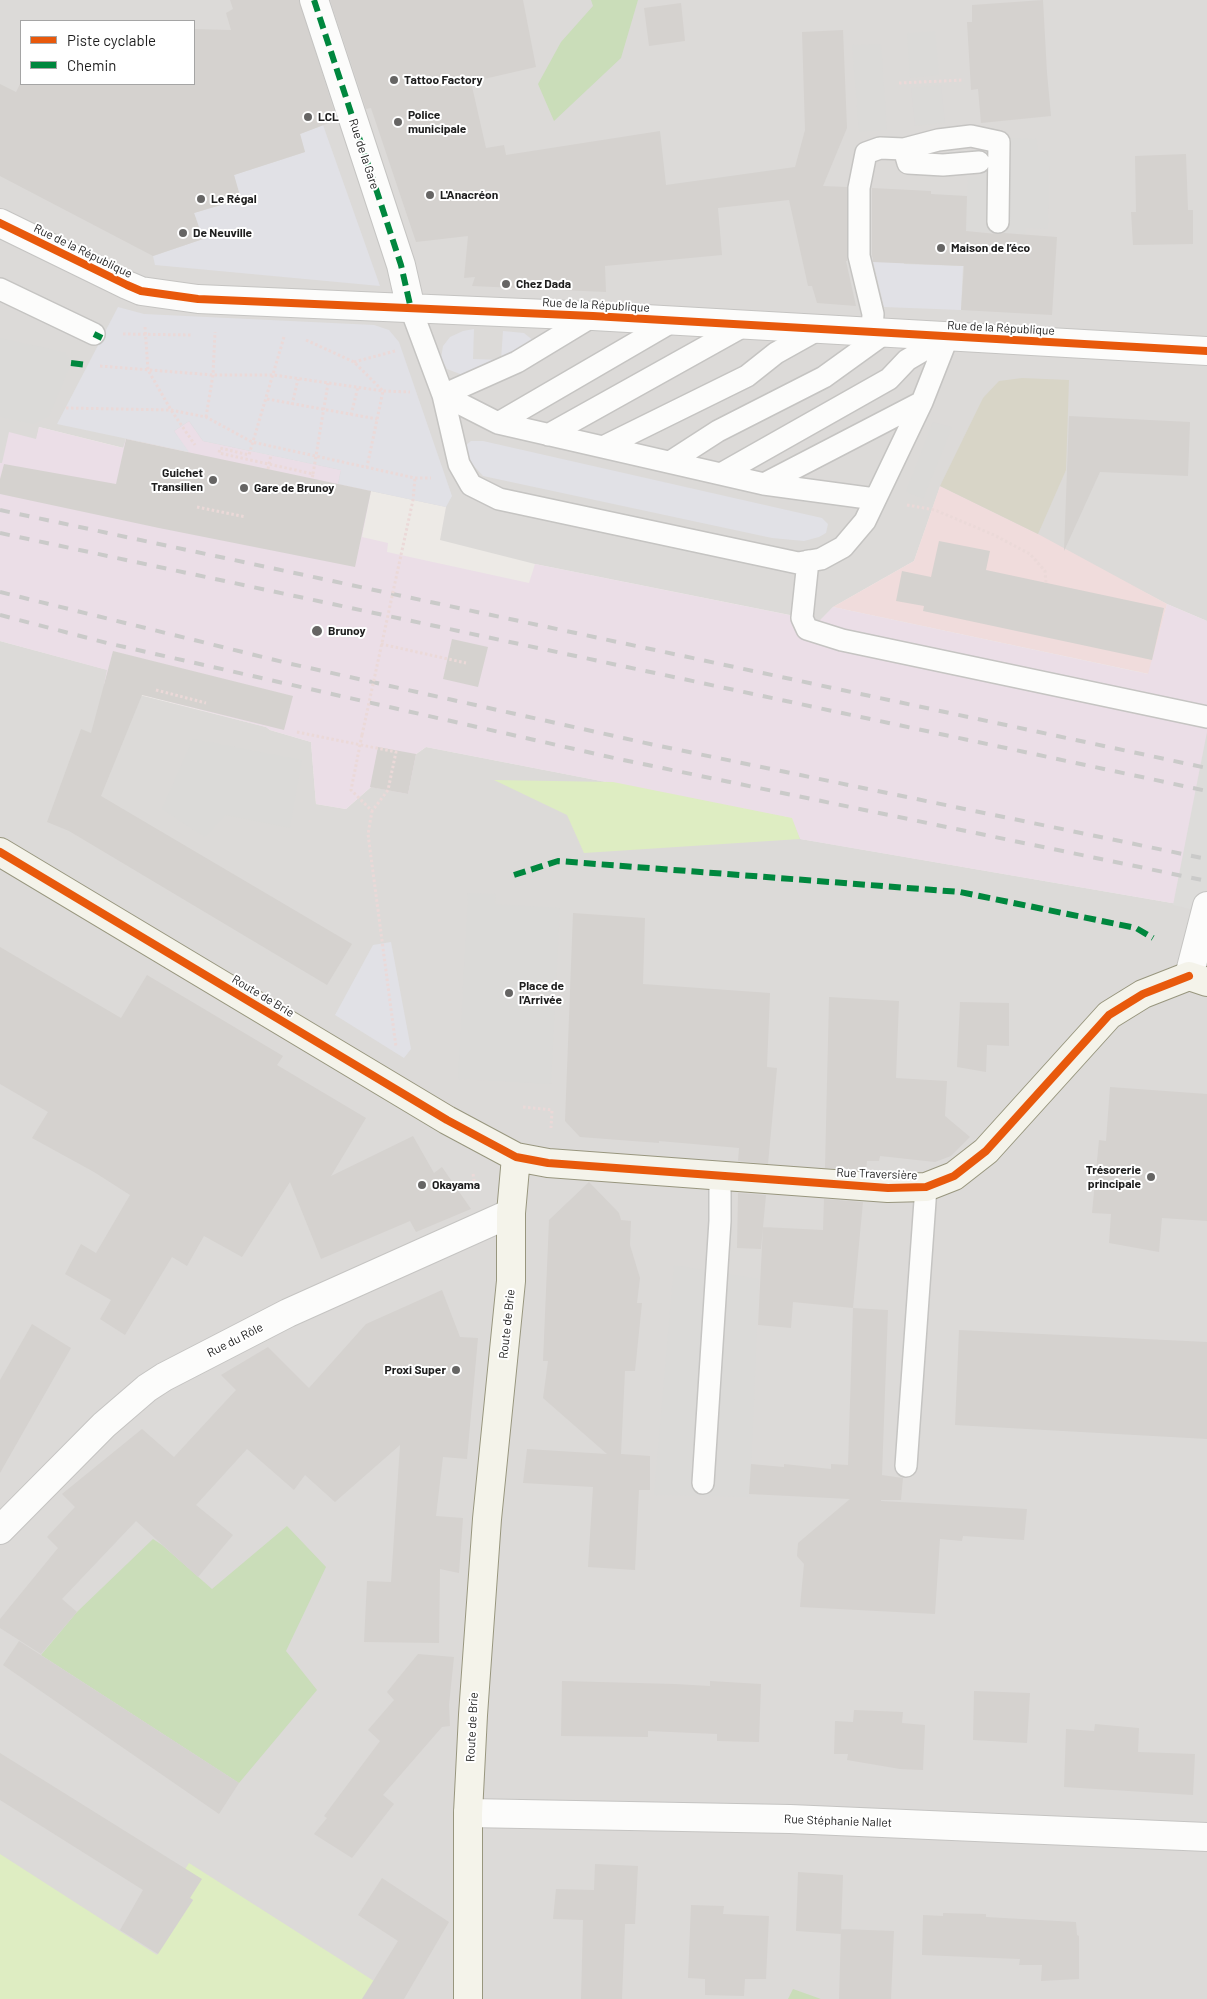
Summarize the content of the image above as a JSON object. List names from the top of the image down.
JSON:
{
  "streets": {
    "street": [
      "Rue de la Gare",
      "Rue de la République",
      "Route de Brie",
      "Rue Traversière",
      "Rue du Rôle",
      "Rue Stéphanie Nallet"
    ]
  },
  "crossings": [
    ["Rue de la Gare", "Rue de la République"],
    ["Route de Brie", "Rue Traversière"],
    ["Route de Brie", "Rue du Rôle"],
    ["Route de Brie", "Rue Stéphanie Nallet"]
  ],
  "places": [
    "Tattoo Factory",
    "LCL",
    "Police municipale",
    "L'Anacréon",
    "Le Régal",
    "De Neuville",
    "Maison de l’éco",
    "Chez Dada",
    "Guichet Transilien",
    "Gare de Brunoy",
    "Brunoy",
    "Place de l'Arrivée",
    "Trésorerie principale",
    "Okayama",
    "Proxi Super"
  ],
  "legend": ["Piste cyclable", "Chemin"]
}
